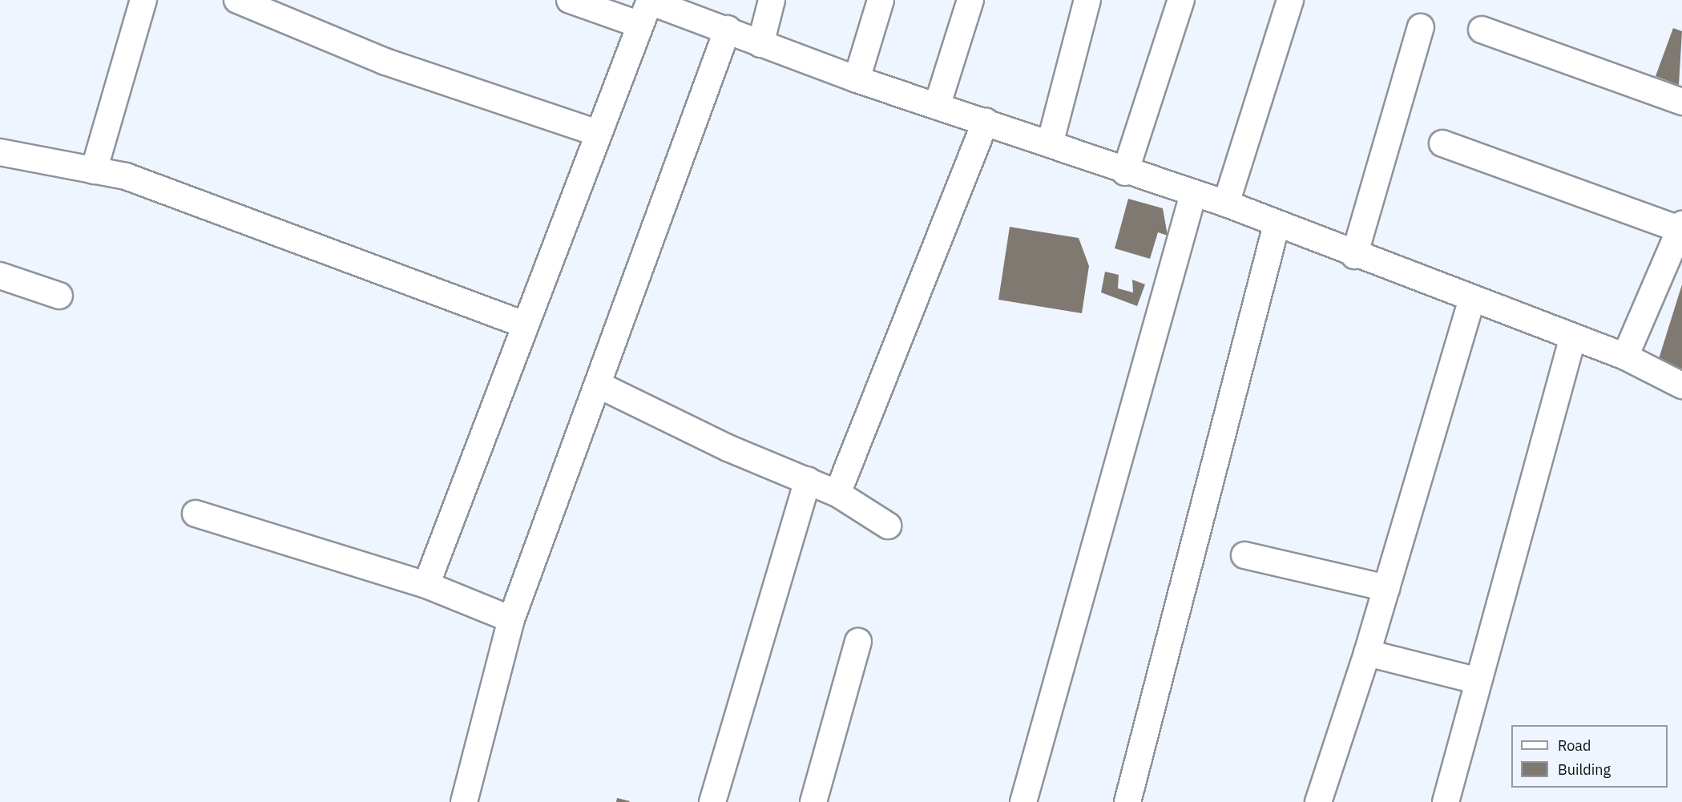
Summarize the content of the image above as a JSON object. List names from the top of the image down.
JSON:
{
  "legend": ["Road", "Building"]
}
